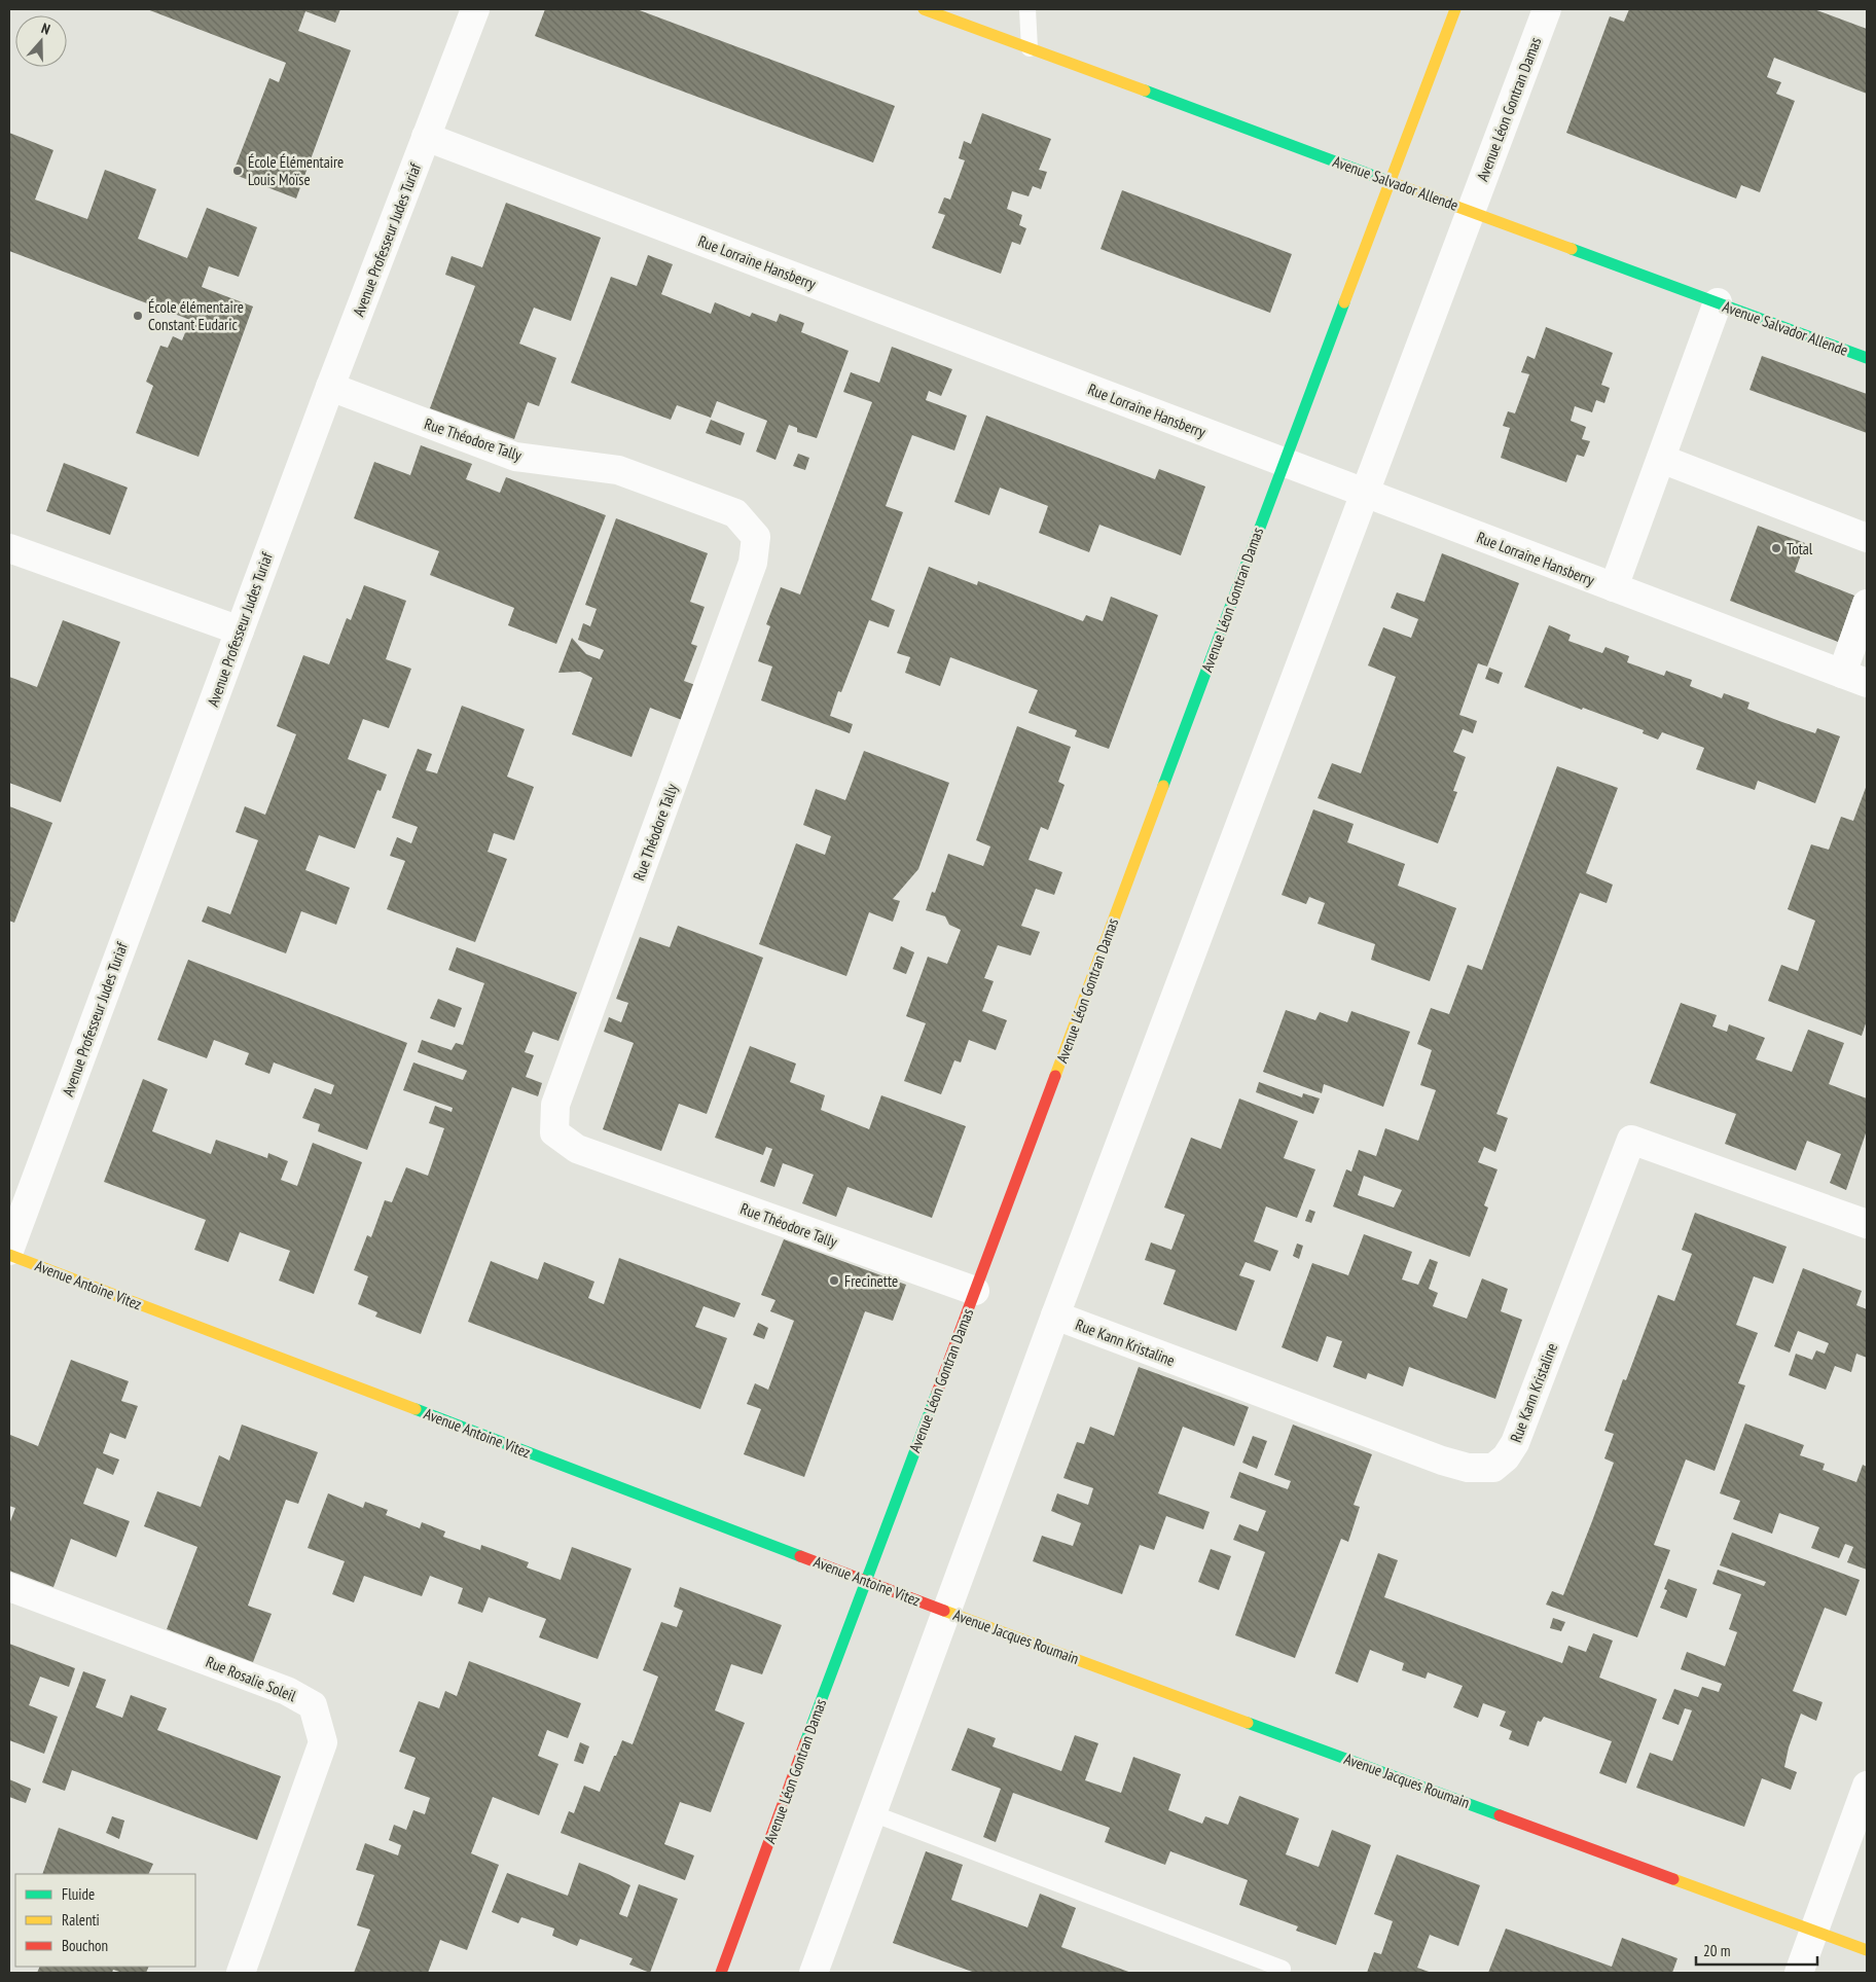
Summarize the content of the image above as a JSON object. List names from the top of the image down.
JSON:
{
  "streets": {
    "street": [
      "Avenue Léon Gontran Damas",
      "Avenue Salvador Allende",
      "Avenue Professeur Judes Turiaf",
      "Rue Lorraine Hansberry",
      "Rue Théodore Tally",
      "Avenue Antoine Vitez",
      "Rue Kann Kristaline",
      "Avenue Jacques Roumain",
      "Rue Rosalie Soleil"
    ]
  },
  "crossings": [
    ["Avenue Léon Gontran Damas", "Avenue Salvador Allende"],
    ["Avenue Léon Gontran Damas", "Rue Lorraine Hansberry"],
    ["Avenue Léon Gontran Damas", "Rue Théodore Tally"],
    ["Avenue Léon Gontran Damas", "Avenue Antoine Vitez"],
    ["Avenue Léon Gontran Damas", "Rue Kann Kristaline"],
    ["Avenue Léon Gontran Damas", "Avenue Jacques Roumain"],
    ["Avenue Professeur Judes Turiaf", "Rue Lorraine Hansberry"],
    ["Avenue Professeur Judes Turiaf", "Rue Théodore Tally"],
    ["Avenue Professeur Judes Turiaf", "Avenue Antoine Vitez"],
    ["Avenue Antoine Vitez", "Avenue Jacques Roumain"]
  ],
  "places": [
    "École Élémentaire Louis Moïse",
    "École élémentaire Constant Eudaric",
    "Total",
    "Frecinette"
  ],
  "legend": ["Fluide", "Ralenti", "Bouchon"],
  "scale_bar": "20 m",
  "north": "top"
}
